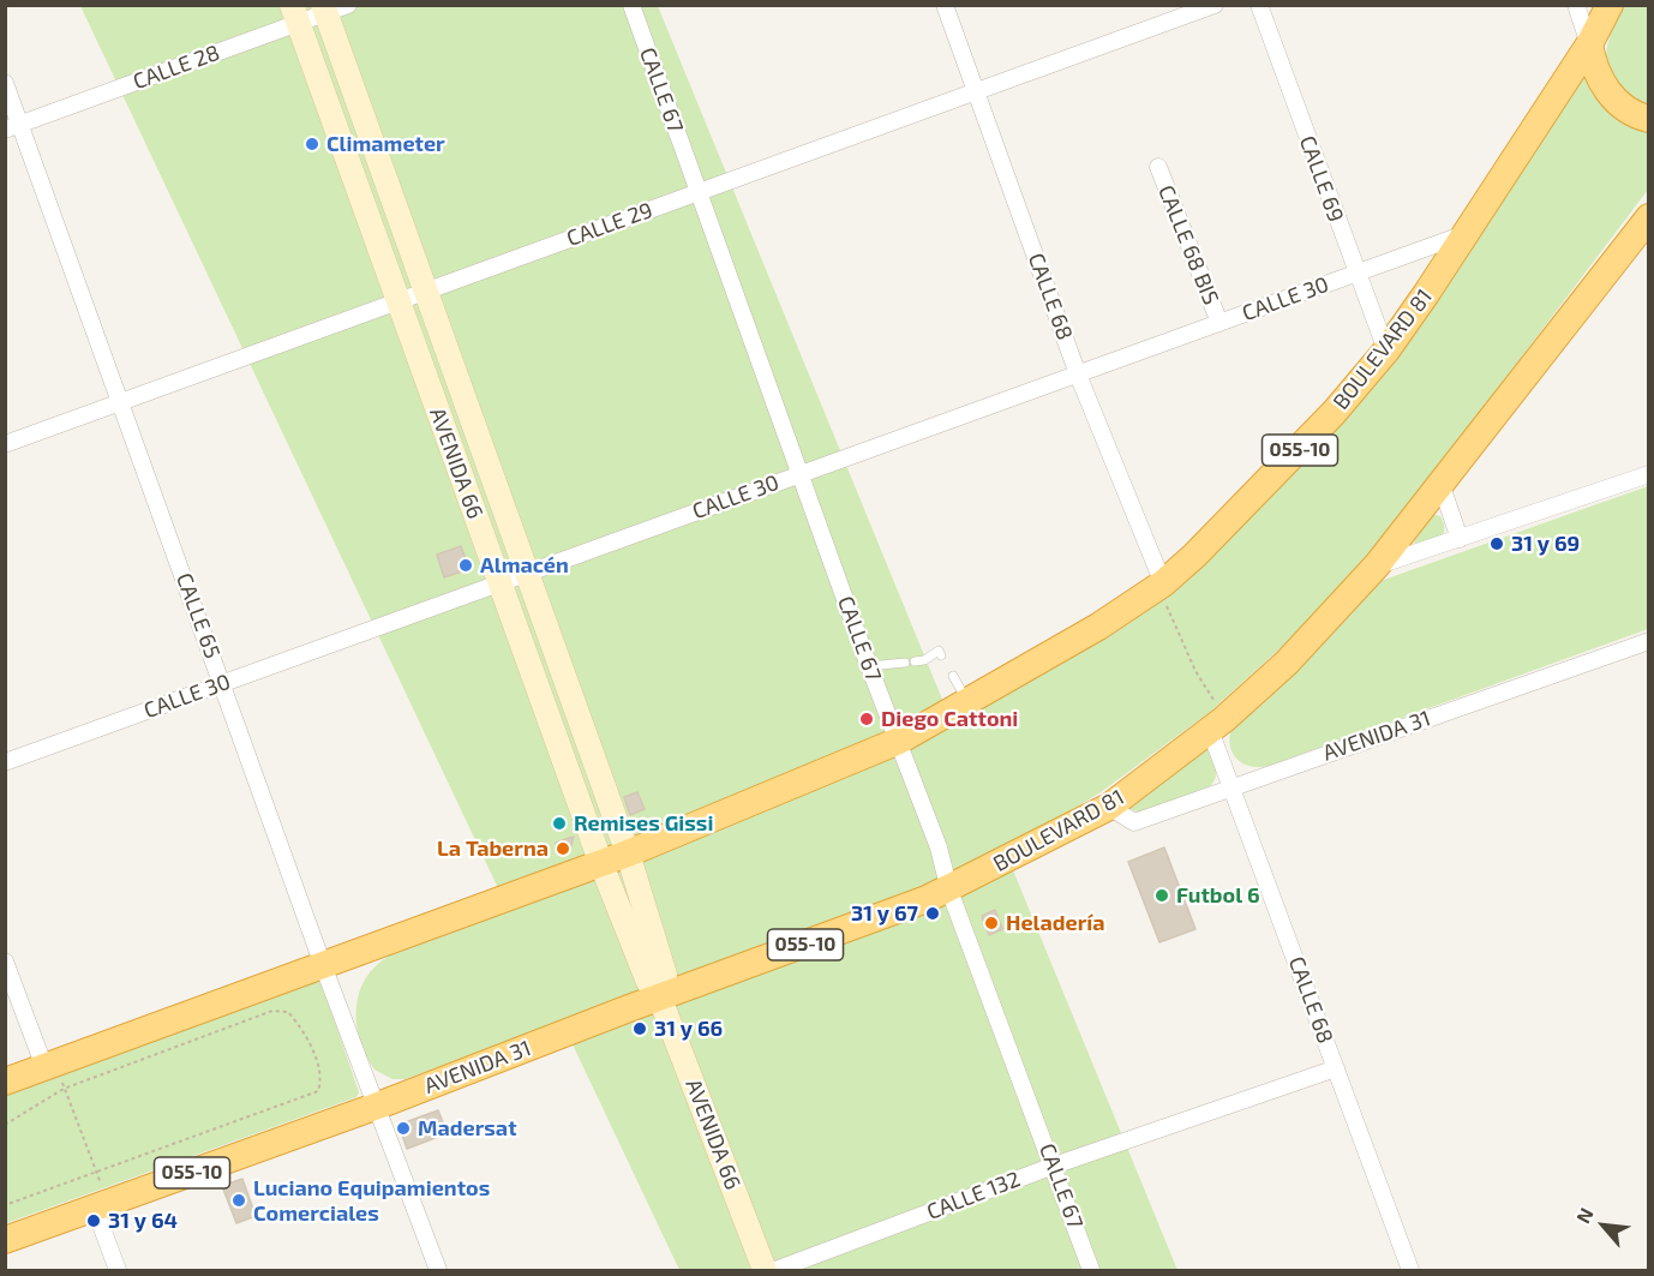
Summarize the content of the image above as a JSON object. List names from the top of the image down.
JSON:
{
  "streets": {
    "highway": ["BOULEVARD 81", "055-10", "AVENIDA 31"],
    "main road": ["AVENIDA 66"],
    "street": [
      "CALLE 28",
      "CALLE 67",
      "CALLE 69",
      "CALLE 29",
      "CALLE 68 BIS",
      "CALLE 68",
      "CALLE 30",
      "CALLE 65",
      "CALLE 132"
    ]
  },
  "crossings": [
    ["CALLE 28", "AVENIDA 66"],
    ["CALLE 28", "CALLE 65"],
    ["CALLE 67", "CALLE 29"],
    ["CALLE 67", "CALLE 30"],
    ["CALLE 67", "BOULEVARD 81"],
    ["CALLE 67", "055-10"],
    ["CALLE 67", "AVENIDA 31"],
    ["CALLE 67", "CALLE 132"],
    ["CALLE 69", "CALLE 30"],
    ["CALLE 69", "BOULEVARD 81"],
    ["CALLE 29", "CALLE 68"],
    ["CALLE 29", "AVENIDA 66"],
    ["CALLE 29", "CALLE 65"],
    ["CALLE 68 BIS", "CALLE 30"],
    ["CALLE 68", "CALLE 30"],
    ["CALLE 68", "BOULEVARD 81"],
    ["CALLE 68", "AVENIDA 31"],
    ["CALLE 68", "CALLE 132"],
    ["CALLE 30", "BOULEVARD 81"],
    ["CALLE 30", "AVENIDA 66"],
    ["CALLE 30", "CALLE 65"],
    ["BOULEVARD 81", "055-10"],
    ["BOULEVARD 81", "AVENIDA 31"],
    ["055-10", "AVENIDA 66"],
    ["055-10", "CALLE 65"],
    ["AVENIDA 66", "AVENIDA 31"],
    ["CALLE 65", "AVENIDA 31"]
  ],
  "places": [
    "Climameter",
    "31 y 69",
    "Almacén",
    "Diego Cattoni",
    "Remises Gissi",
    "La Taberna",
    "Futbol 6",
    "31 y 67",
    "Heladería",
    "31 y 66",
    "Madersat",
    "Luciano Equipamientos Comerciales",
    "31 y 64"
  ],
  "north": "top left"
}
